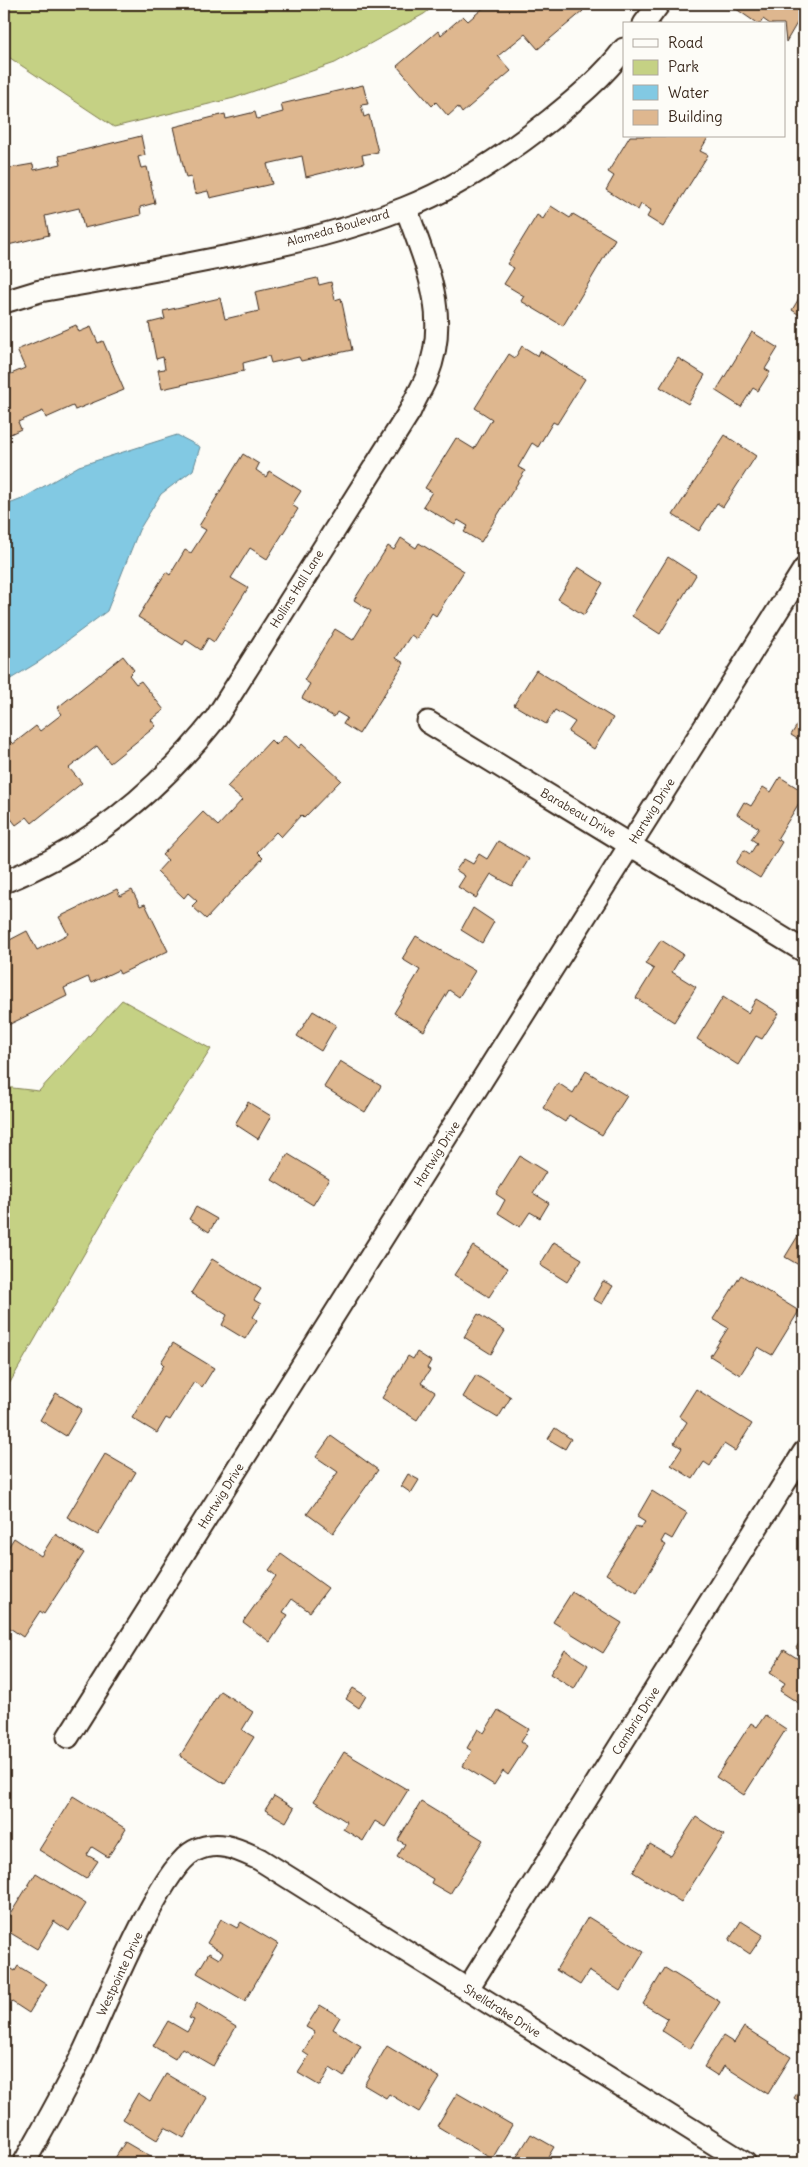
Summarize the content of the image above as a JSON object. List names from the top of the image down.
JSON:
{
  "streets": {
    "street": [
      "Alameda Boulevard",
      "Hollins Hall Lane",
      "Hartwig Drive",
      "Barabeau Drive",
      "Cambria Drive",
      "Westpointe Drive",
      "Shelldrake Drive"
    ]
  },
  "crossings": [
    ["Alameda Boulevard", "Hollins Hall Lane"],
    ["Hartwig Drive", "Barabeau Drive"],
    ["Cambria Drive", "Shelldrake Drive"],
    ["Westpointe Drive", "Shelldrake Drive"]
  ],
  "legend": [
    "Road",
    "Park",
    "Water",
    "Building"
  ]
}
